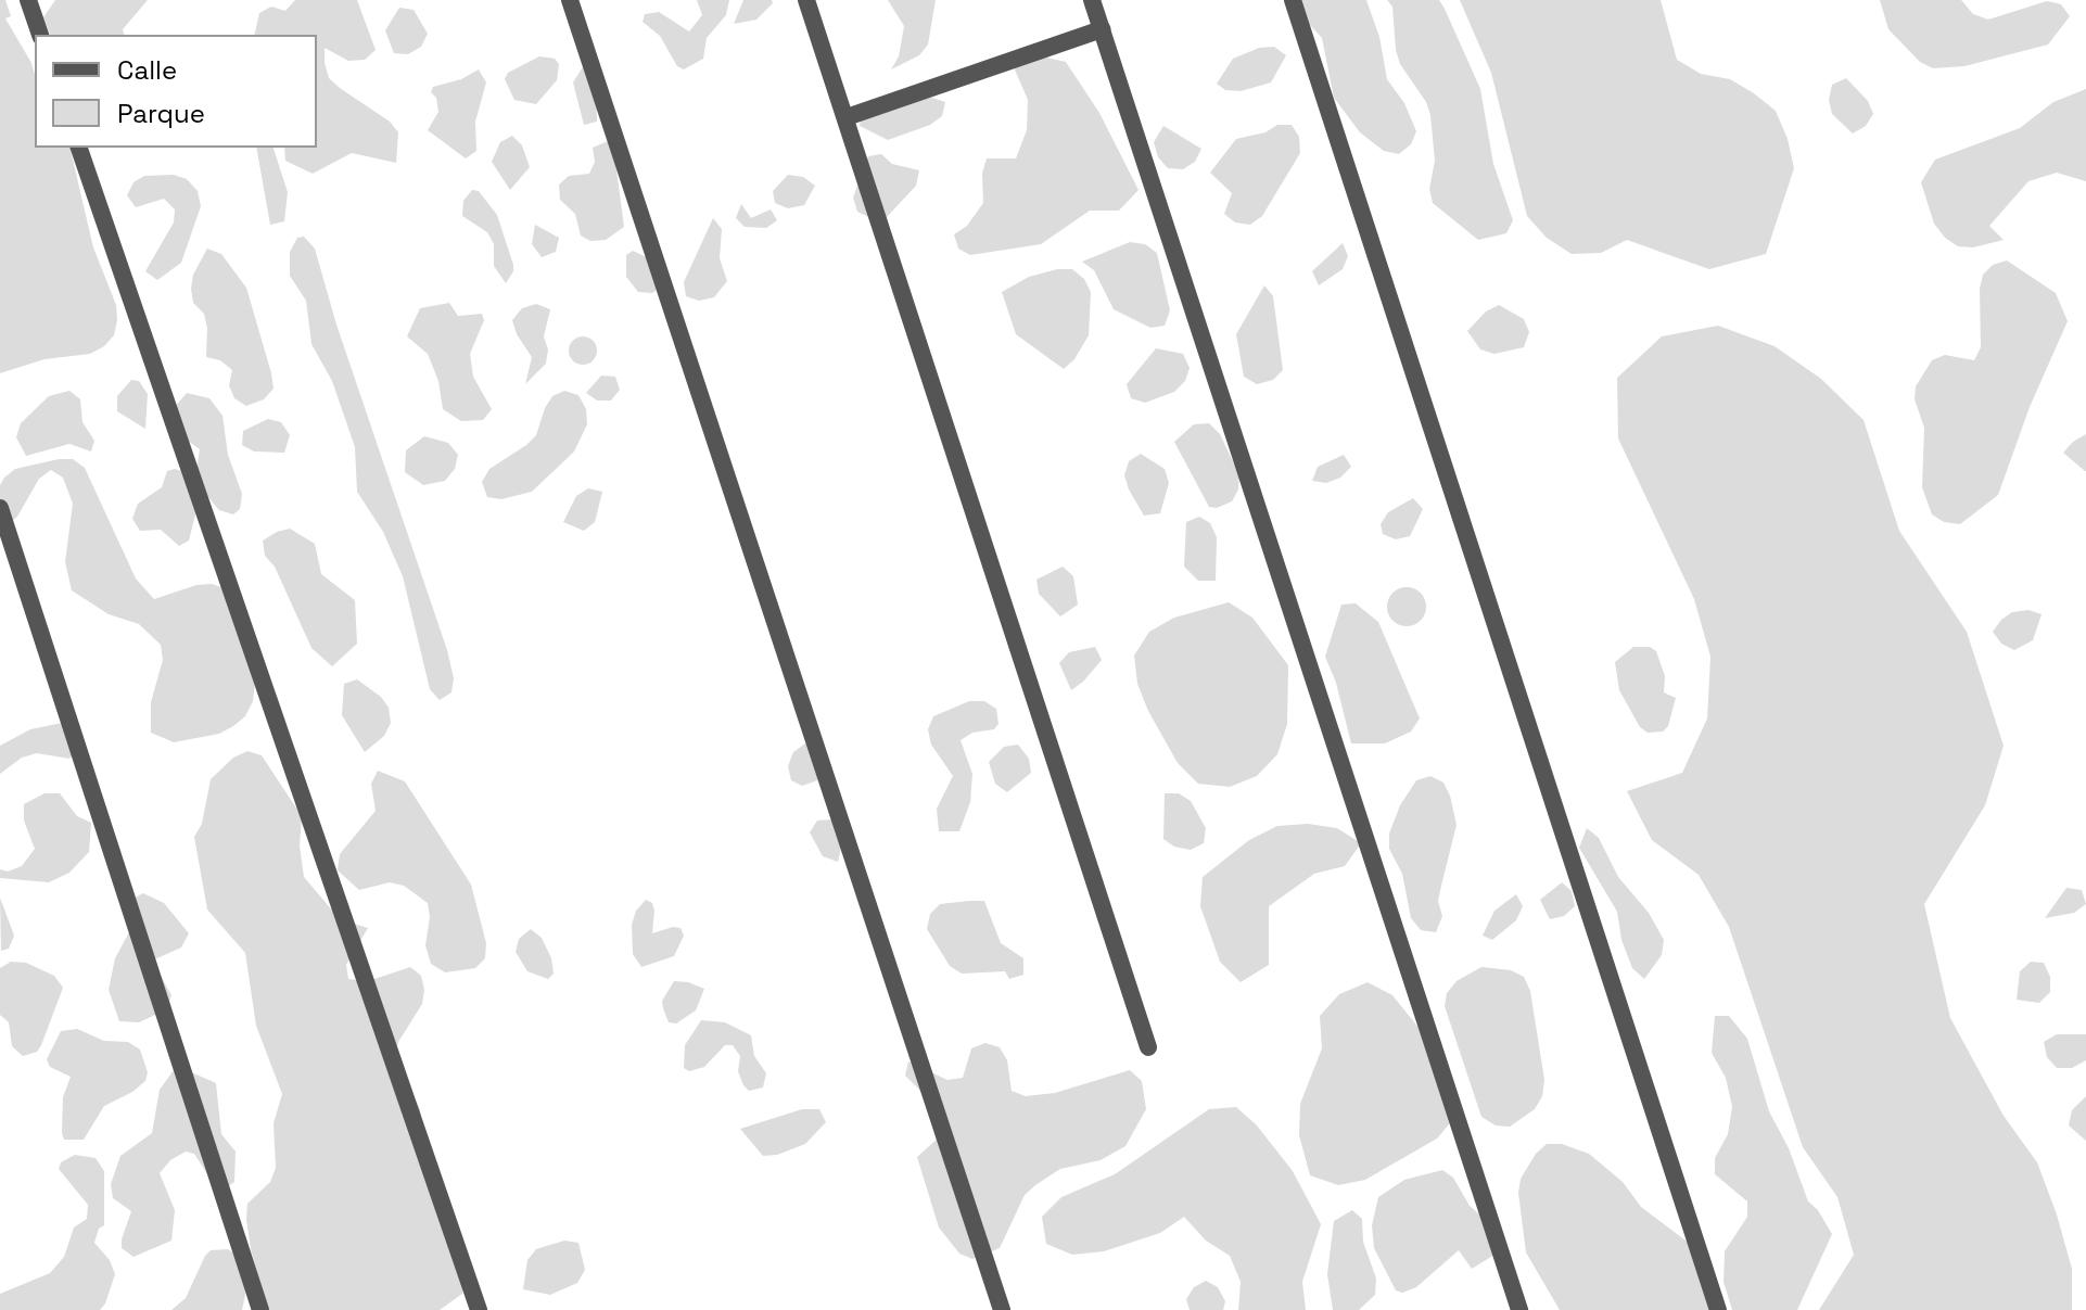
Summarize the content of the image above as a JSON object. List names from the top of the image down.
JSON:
{
  "legend": ["Calle", "Parque"]
}
